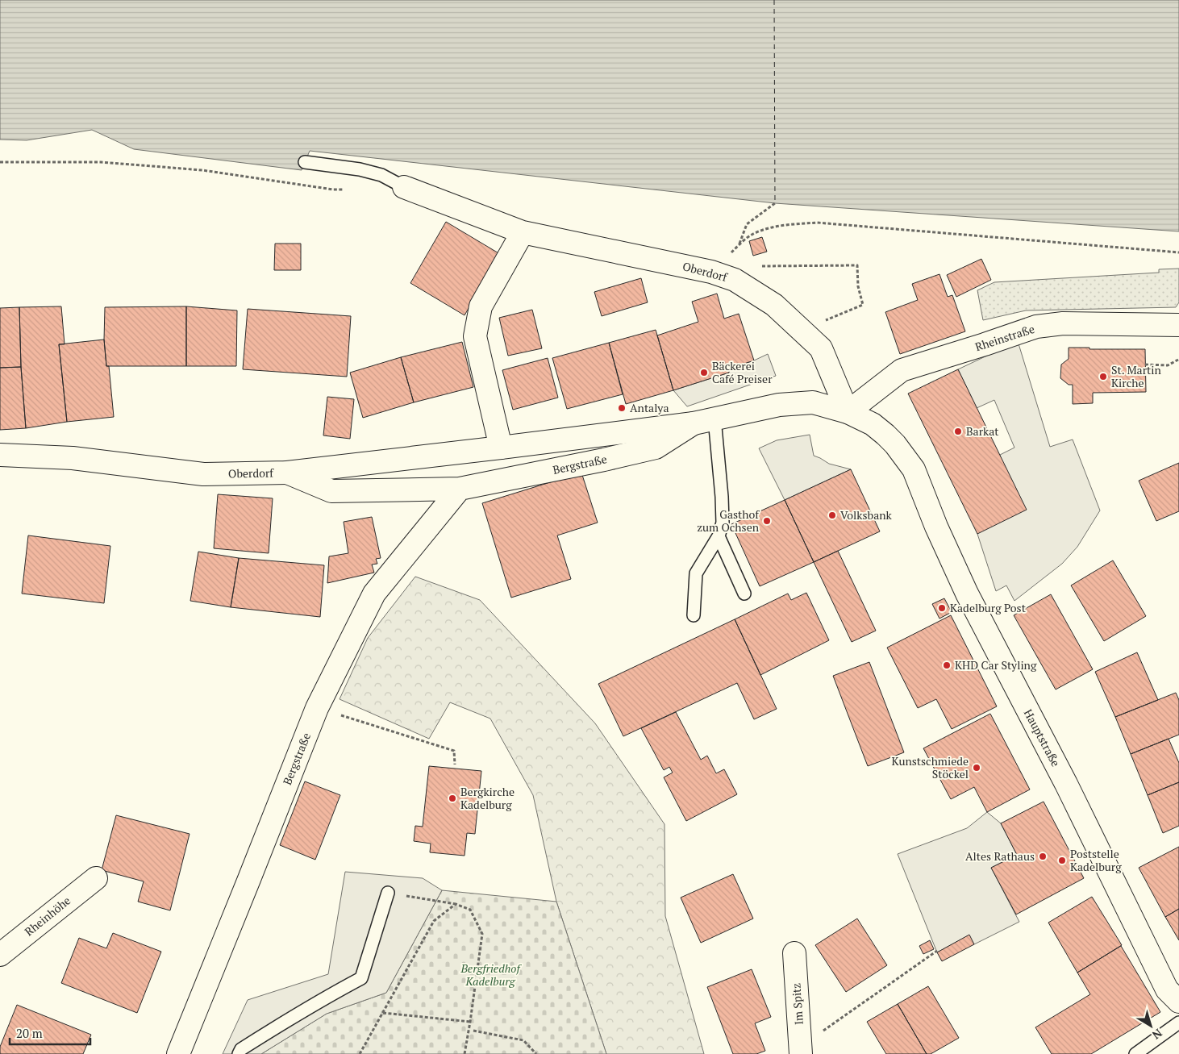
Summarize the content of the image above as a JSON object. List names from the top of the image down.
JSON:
{
  "streets": {
    "street": [
      "Oberdorf",
      "Rheinstraße",
      "Bergstraße",
      "Hauptstraße",
      "Rheinhöhe",
      "Im Spitz"
    ]
  },
  "crossings": [
    ["Oberdorf", "Rheinstraße"],
    ["Oberdorf", "Bergstraße"],
    ["Oberdorf", "Hauptstraße"]
  ],
  "parks": ["Bergfriedhof Kadelburg"],
  "places": [
    "Bäckerei Café Preiser",
    "St. Martin Kirche",
    "Antalya",
    "Barkat",
    "Volksbank",
    "Gasthof zum Ochsen",
    "Kadelburg Post",
    "KHD Car Styling",
    "Kunstschmiede Stöckel",
    "Bergkirche Kadelburg",
    "Altes Rathaus",
    "Poststelle Kadelburg"
  ],
  "scale_bar": "20 m",
  "north": "bottom right"
}
